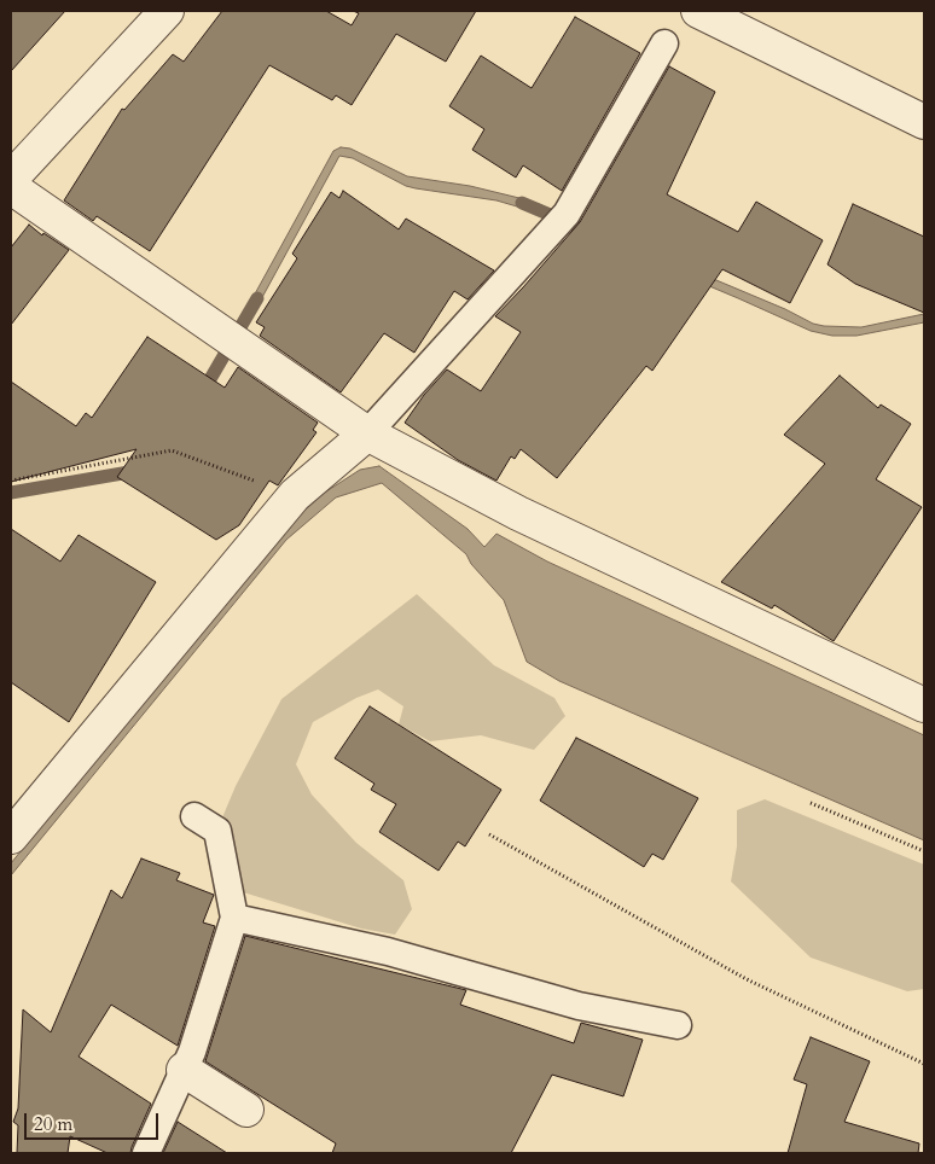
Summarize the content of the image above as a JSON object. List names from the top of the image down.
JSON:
{
  "scale_bar": "20 m"
}
